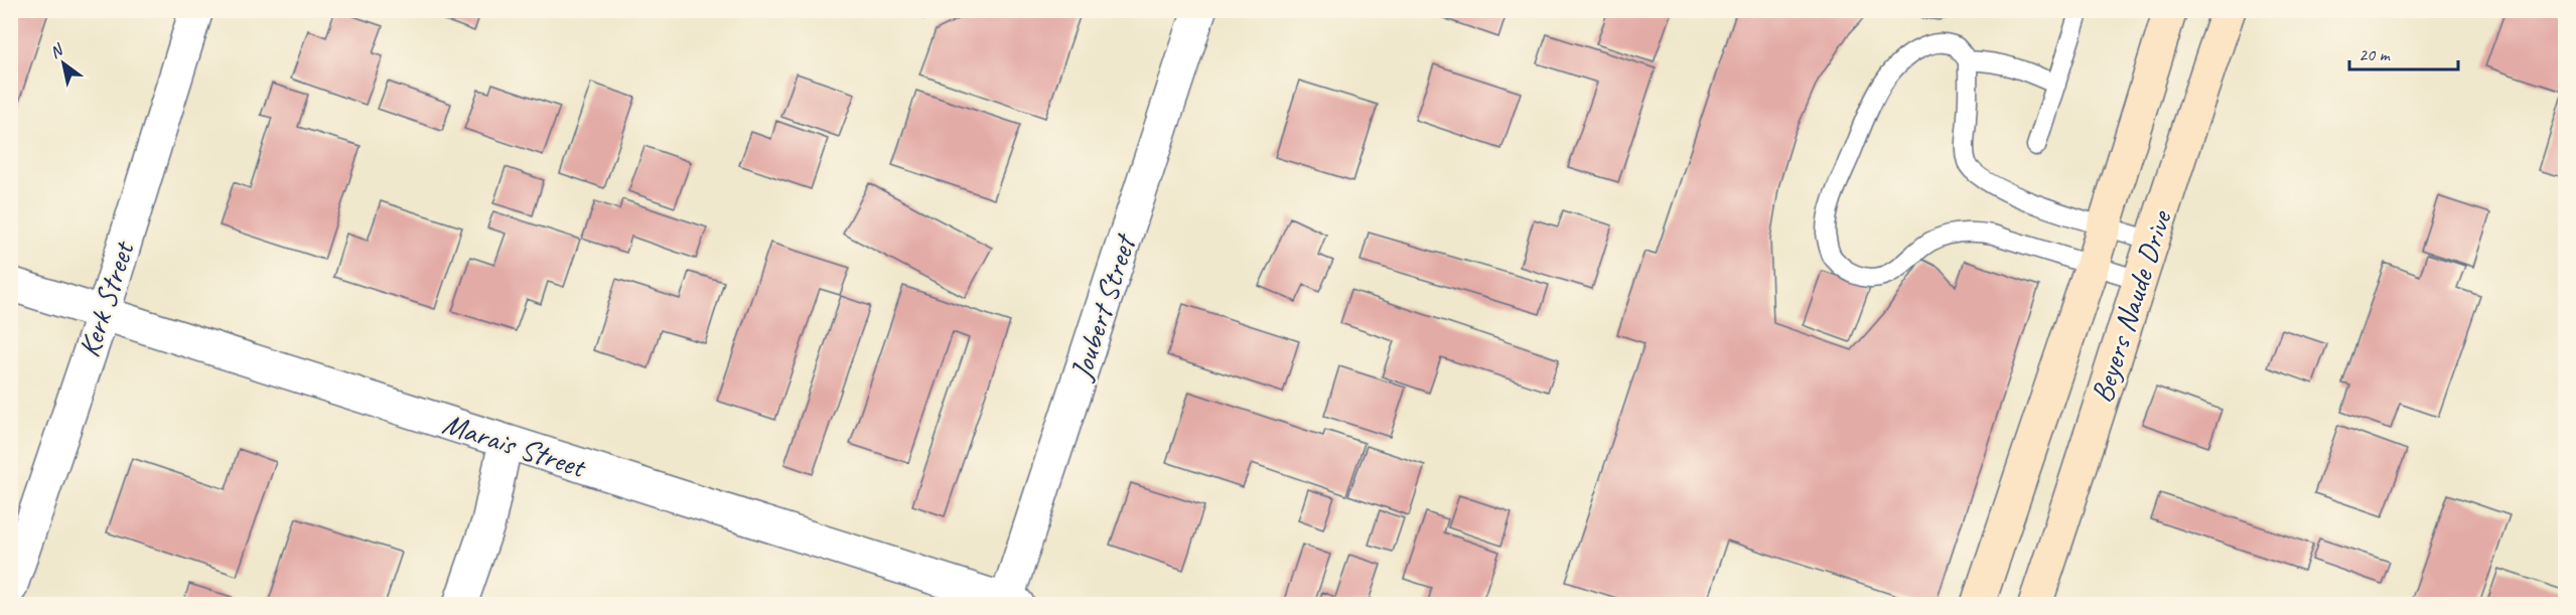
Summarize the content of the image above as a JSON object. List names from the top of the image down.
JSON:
{
  "streets": {
    "street": [
      "Kerk Street",
      "Beyers Naude Drive",
      "Joubert Street",
      "Marais Street"
    ]
  },
  "crossings": [
    ["Kerk Street", "Marais Street"],
    ["Joubert Street", "Marais Street"]
  ],
  "scale_bar": "20 m",
  "north": "top left"
}
